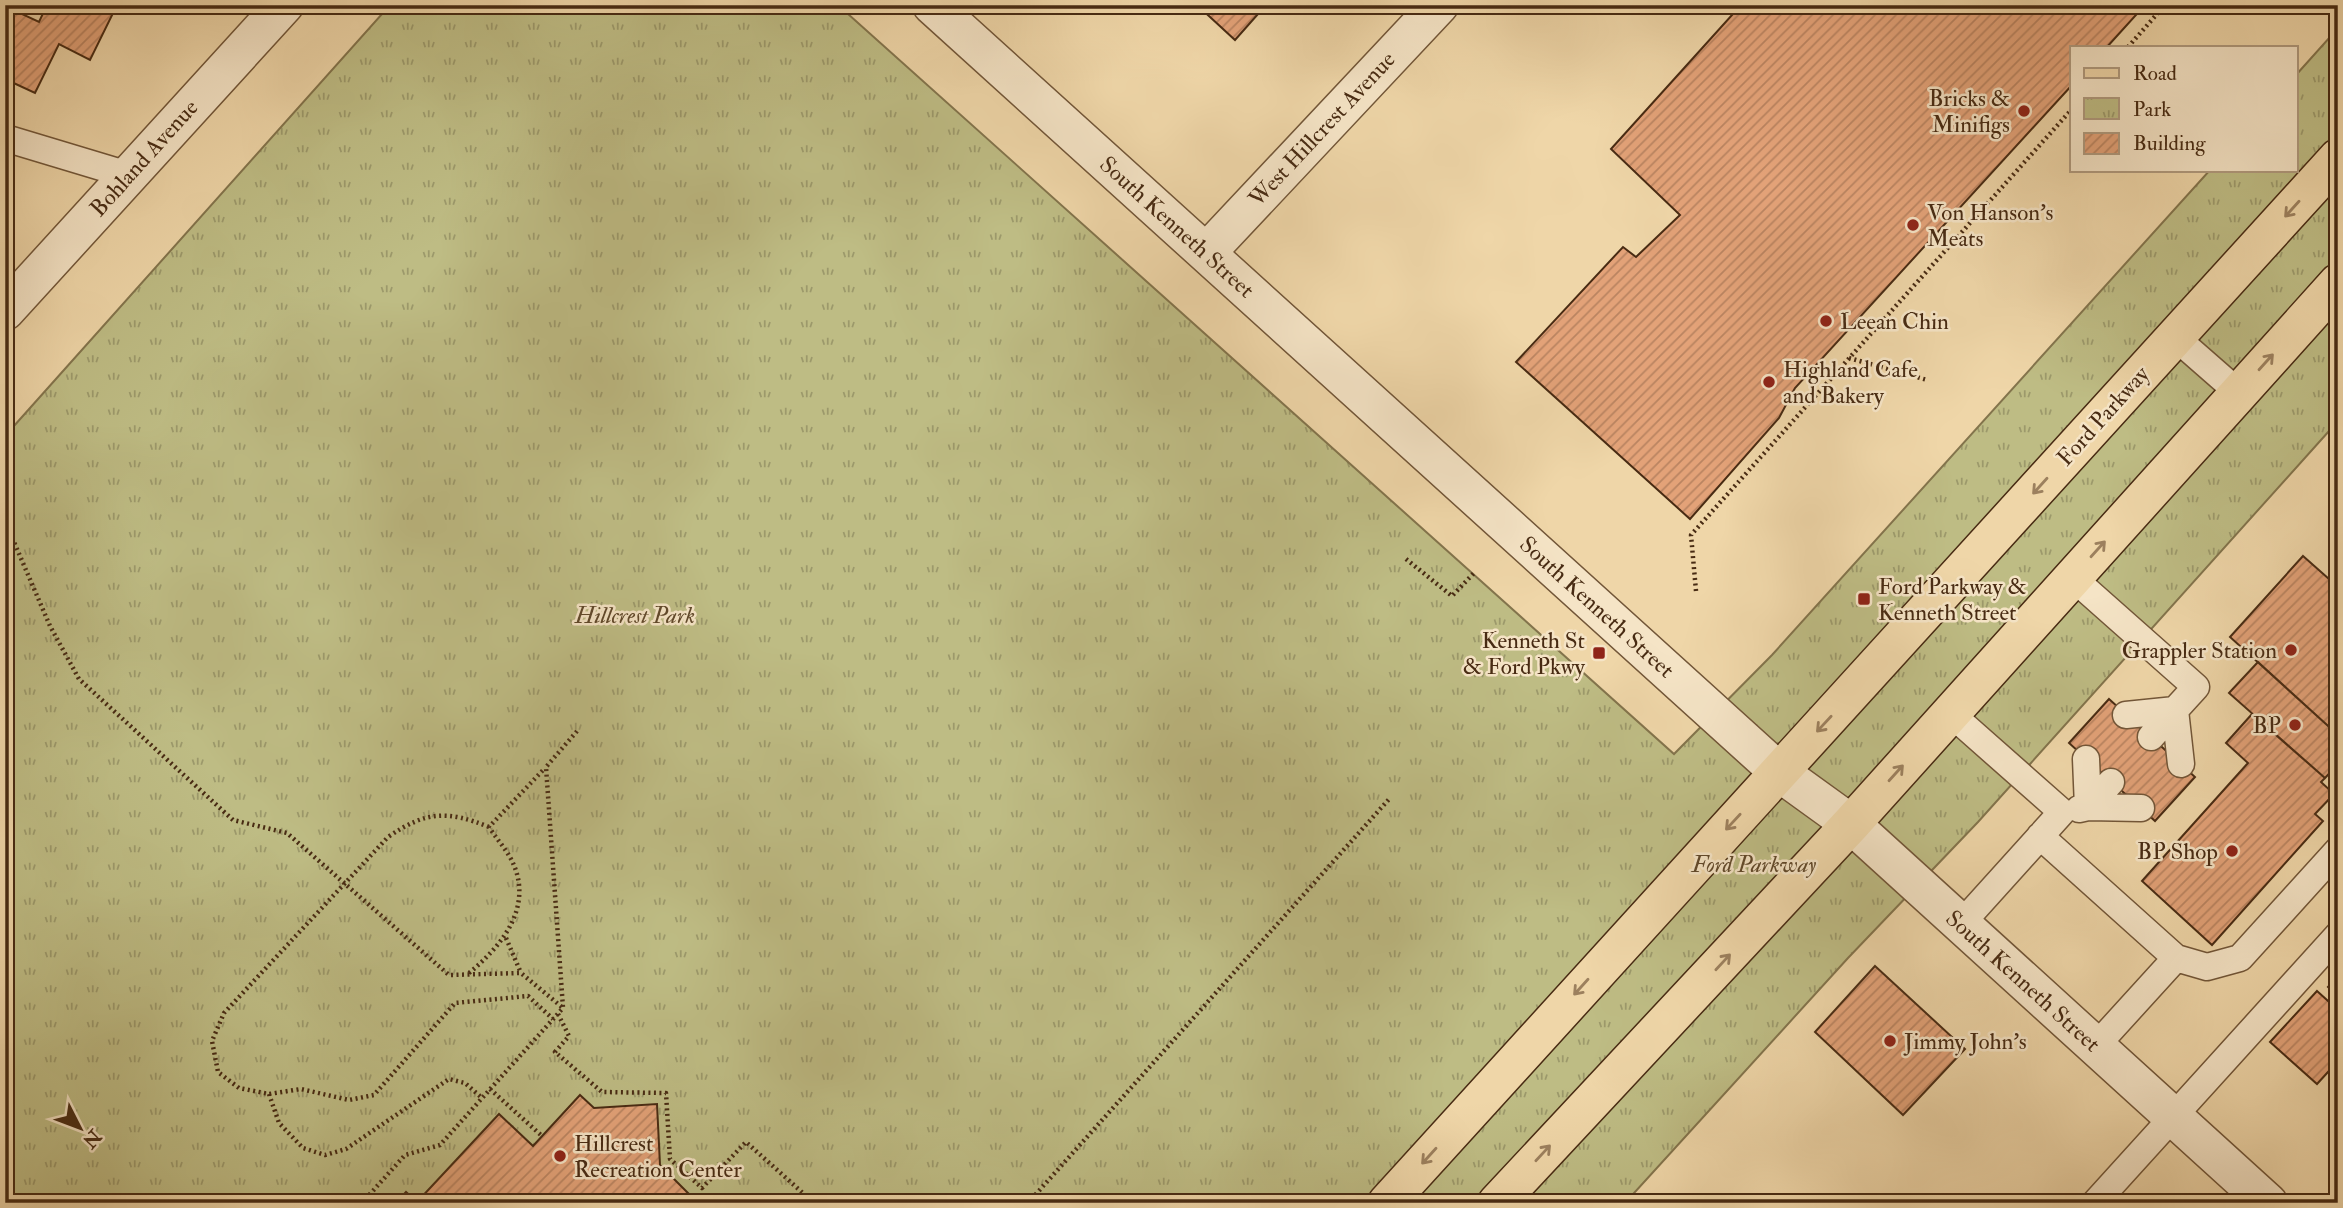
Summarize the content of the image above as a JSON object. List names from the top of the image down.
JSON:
{
  "streets": {
    "main road": ["Ford Parkway"],
    "street": ["West Hillcrest Avenue", "Bohland Avenue", "South Kenneth Street"]
  },
  "crossings": [
    ["West Hillcrest Avenue", "South Kenneth Street"],
    ["South Kenneth Street", "Ford Parkway"]
  ],
  "parks": ["Hillcrest Park", "Ford Parkway"],
  "places": {
    "other": [
      "Bricks & Minifigs",
      "Von Hanson's Meats",
      "Leean Chin",
      "Highland Cafe and Bakery",
      "Grappler Station",
      "BP",
      "BP Shop",
      "Jimmy John's",
      "Hillcrest Recreation Center"
    ],
    "transit": ["Ford Parkway & Kenneth Street", "Kenneth St & Ford Pkwy"]
  },
  "legend": ["Road", "Park", "Building"],
  "north": "bottom right"
}
